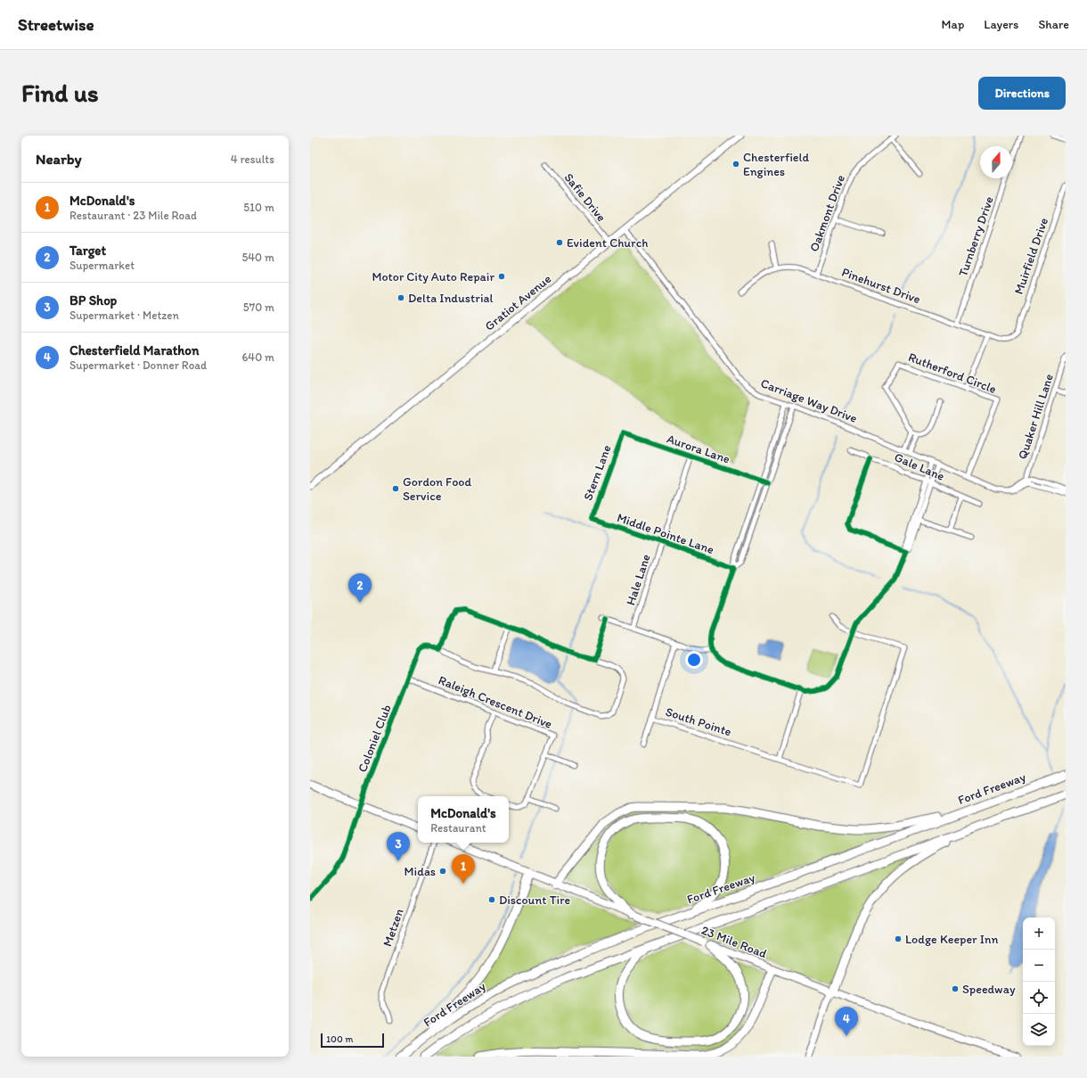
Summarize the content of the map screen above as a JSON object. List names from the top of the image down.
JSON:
{
  "streets": {
    "highway": ["Ford Freeway"],
    "main road": ["Gratiot Avenue", "23 Mile Road"],
    "street": [
      "Safie Drive",
      "Oakmont Drive",
      "Turnberry Drive",
      "Muirfield Drive",
      "Pinehurst Drive",
      "Rutherford Circle",
      "Carriage Way Drive",
      "Quaker Hill Lane",
      "Aurora Lane",
      "Gale Lane",
      "Stern Lane",
      "Middle Pointe Lane",
      "Hale Lane",
      "Raleigh Crescent Drive",
      "South Pointe",
      "Coloniel Club",
      "Metzen"
    ]
  },
  "crossings": [
    ["Safie Drive", "Gratiot Avenue"],
    ["Oakmont Drive", "Pinehurst Drive"],
    ["Turnberry Drive", "Pinehurst Drive"],
    ["Muirfield Drive", "Pinehurst Drive"],
    ["Gratiot Avenue", "Carriage Way Drive"],
    ["Rutherford Circle", "Carriage Way Drive"],
    ["Carriage Way Drive", "Quaker Hill Lane"],
    ["Aurora Lane", "Stern Lane"],
    ["Aurora Lane", "Hale Lane"],
    ["Stern Lane", "Middle Pointe Lane"],
    ["Middle Pointe Lane", "Hale Lane"],
    ["Raleigh Crescent Drive", "Coloniel Club"]
  ],
  "places": [
    "Chesterfield Engines",
    "Evident Church",
    "Motor City Auto Repair",
    "Delta Industrial",
    "Gordon Food Service",
    "Midas",
    "Discount Tire",
    "Lodge Keeper Inn",
    "Speedway"
  ],
  "scale_bar": "100 m",
  "north": "top",
  "page": {
    "header": "Streetwise",
    "nav": ["Map", "Layers", "Share"],
    "buttons": "Directions",
    "title": "Find us",
    "heading": ["Nearby", "4 results"],
    "list": [
      {
        "mark": "1",
        "name": "McDonald's",
        "note": "Restaurant · 23 Mile Road",
        "value": "510 m"
      },
      {
        "mark": "2",
        "name": "Target",
        "note": "Supermarket",
        "value": "540 m"
      },
      {
        "mark": "3",
        "name": "BP Shop",
        "note": "Supermarket · Metzen",
        "value": "570 m"
      },
      {
        "mark": "4",
        "name": "Chesterfield Marathon",
        "note": "Supermarket · Donner Road",
        "value": "640 m"
      }
    ],
    "pins": [
      "2",
      "3",
      "1",
      "4"
    ],
    "popup": ["McDonald's", "Restaurant"],
    "map_buttons": ["+", "−"],
    "scale": "100 m"
  }
}
